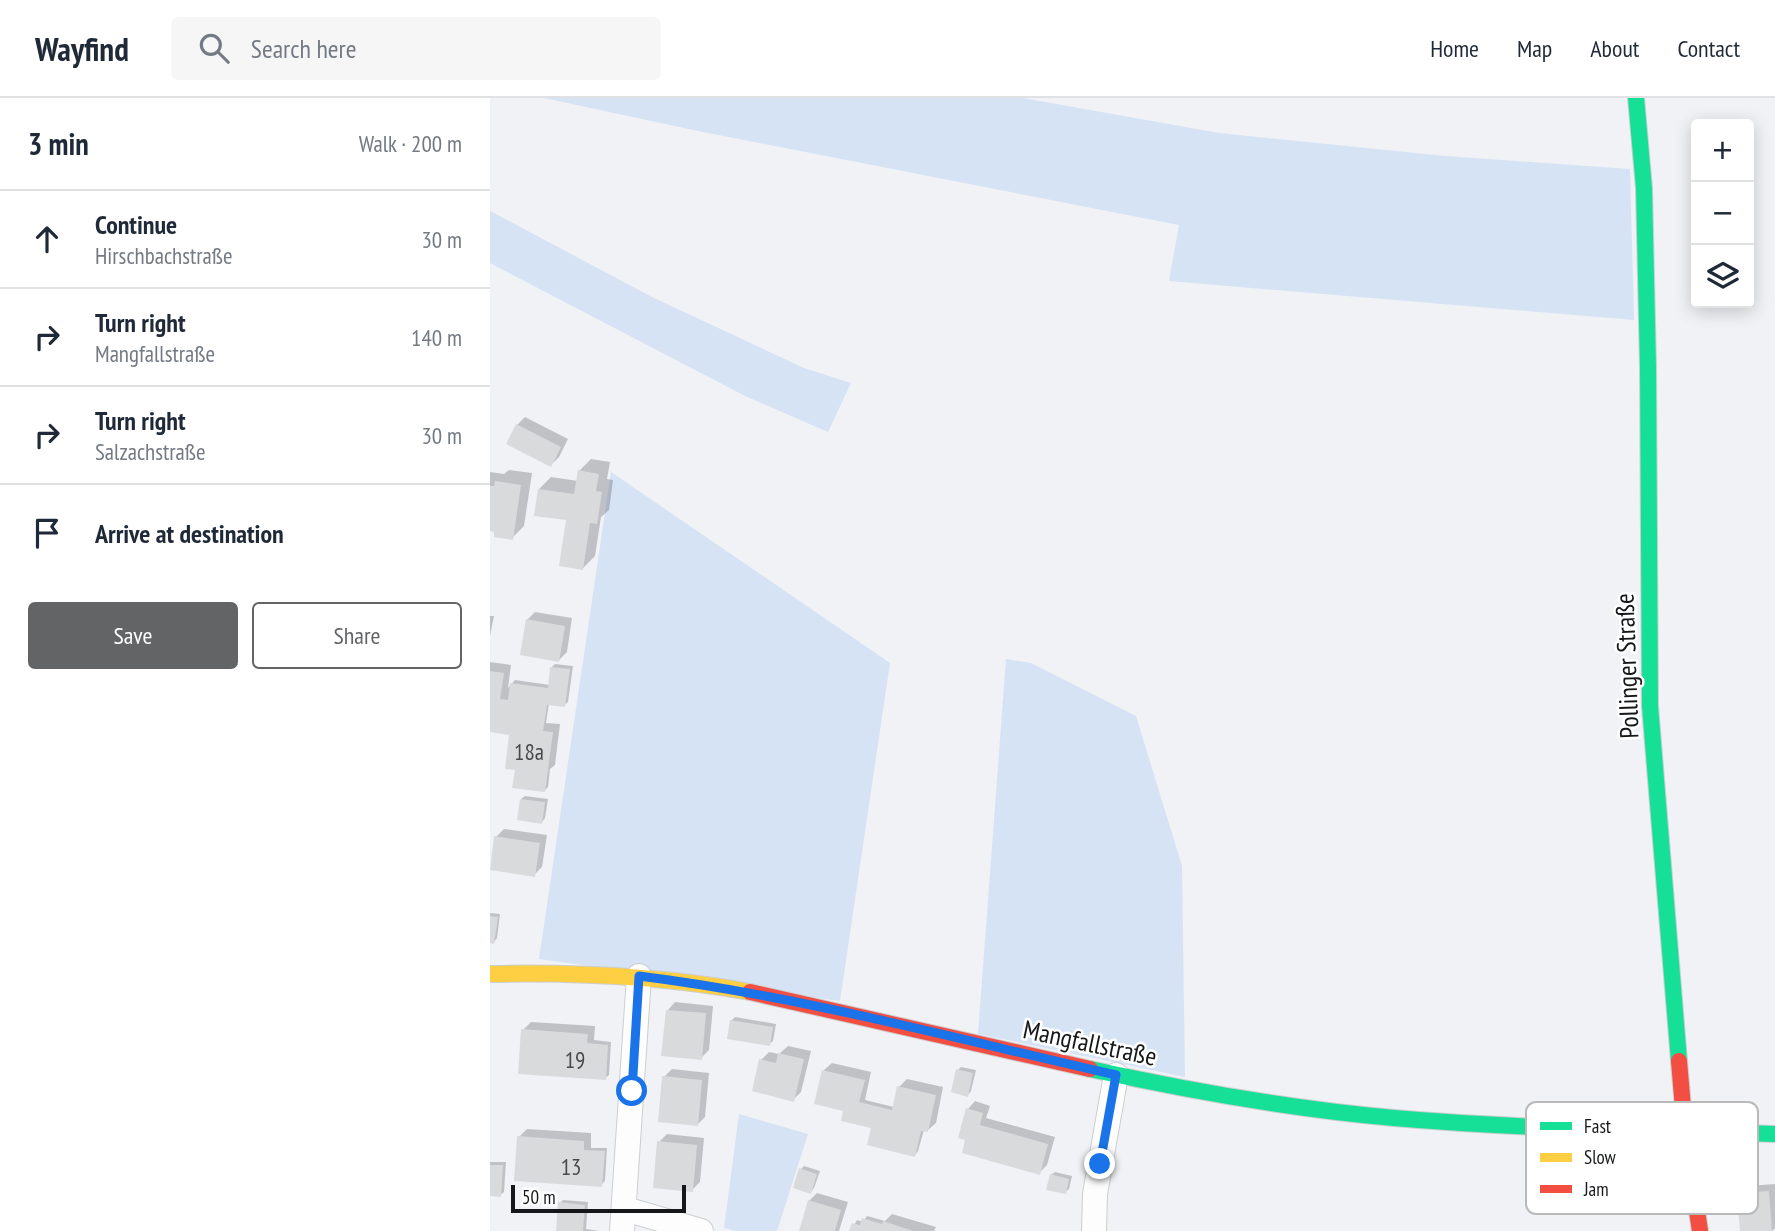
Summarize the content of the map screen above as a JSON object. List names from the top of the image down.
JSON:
{
  "streets": {
    "street": ["Pollinger Straße", "Mangfallstraße"]
  },
  "house_numbers": ["18a", "19", "13"],
  "legend": ["Fast", "Slow", "Jam"],
  "scale_bar": "50 m",
  "page": {
    "header": "Wayfind",
    "search": "Search here",
    "nav": [
      "Home",
      "Map",
      "About",
      "Contact"
    ],
    "heading": ["3 min", "Walk · 200 m"],
    "map_buttons": ["+", "−"],
    "list": [
      ["Continue", "Hirschbachstraße", "30 m"],
      ["Turn right", "Mangfallstraße", "140 m"],
      ["Turn right", "Salzachstraße", "30 m"],
      "Arrive at destination"
    ],
    "buttons": ["Save", "Share"],
    "scale": "50 m"
  }
}
